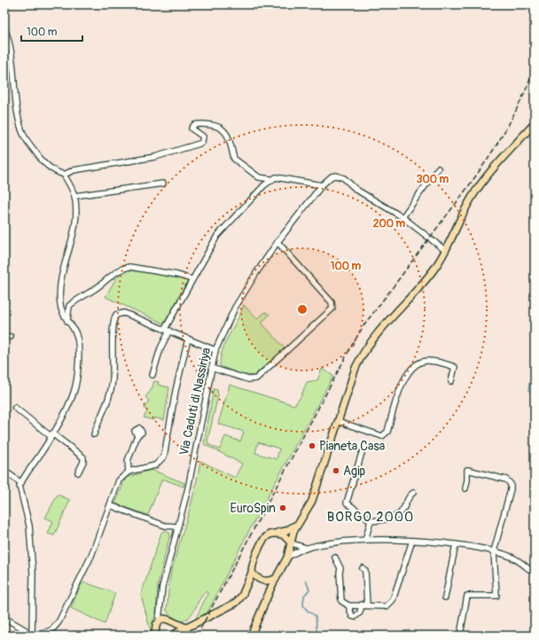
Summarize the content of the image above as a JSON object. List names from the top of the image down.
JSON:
{
  "streets": {
    "street": ["Via Caduti di Nassiriya"]
  },
  "districts": ["BORGO 2000"],
  "places": ["Pianeta Casa", "Agip", "EuroSpin"],
  "scale_bar": "100 m",
  "rings": ["300 m", "200 m", "100 m"]
}
